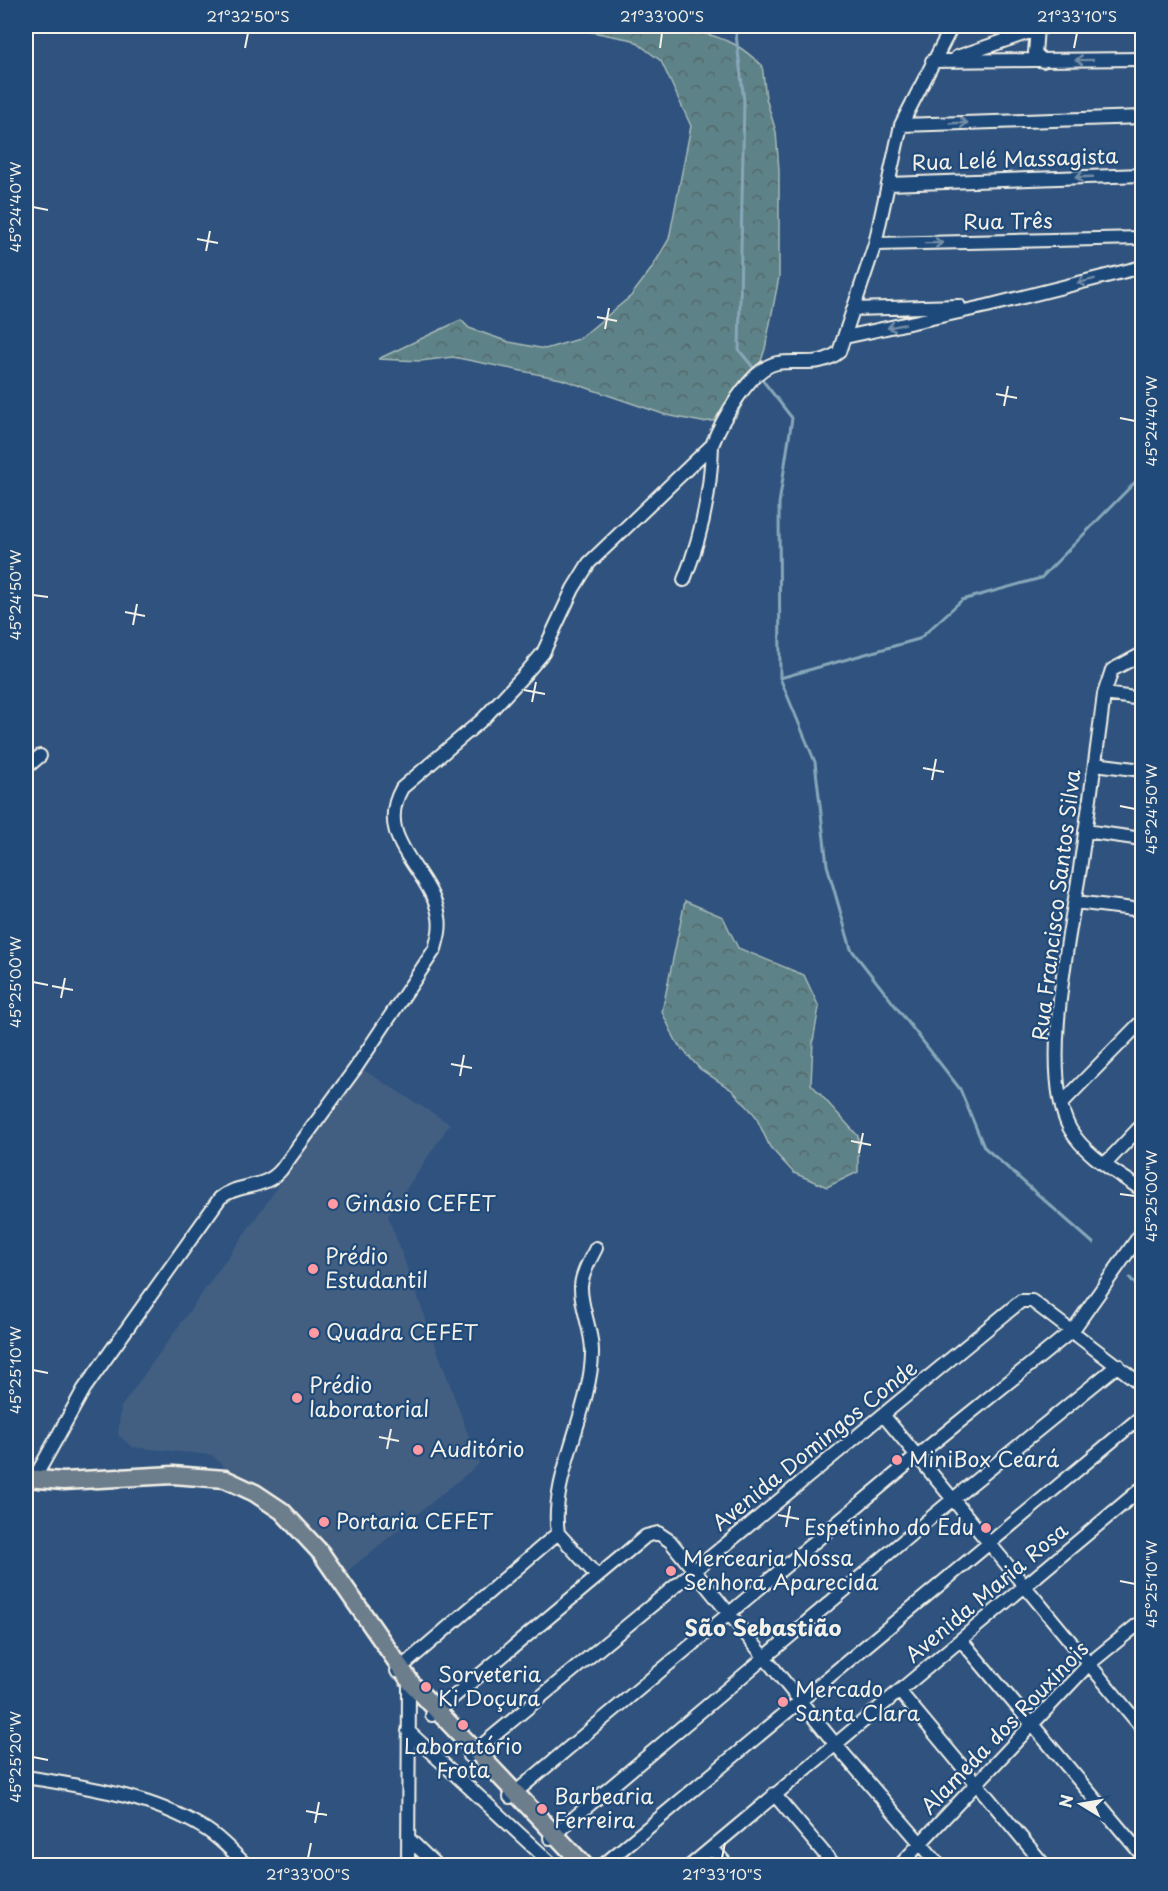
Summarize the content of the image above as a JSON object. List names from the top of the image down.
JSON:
{
  "streets": {
    "street": [
      "Rua Lelé Massagista",
      "Rua Três",
      "Rua Francisco Santos Silva",
      "Avenida Domingos Conde",
      "Avenida Maria Rosa",
      "Alameda dos Rouxinois"
    ]
  },
  "districts": ["São Sebastião"],
  "places": [
    "Ginásio CEFET",
    "Prédio Estudantil",
    "Quadra CEFET",
    "Prédio laboratorial",
    "Auditório",
    "MiniBox Ceará",
    "Portaria CEFET",
    "Espetinho do Edu",
    "Mercearia Nossa Senhora Aparecida",
    "Sorveteria Ki Doçura",
    "Mercado Santa Clara",
    "Laboratório Frota",
    "Barbearia Ferreira"
  ],
  "north": "left",
  "coordinates": [
    "21°32'50\"S",
    "21°33'00\"S",
    "21°33'10\"S",
    "45°24'40\"W",
    "45°24'50\"W",
    "45°25'00\"W",
    "45°25'10\"W",
    "45°25'20\"W"
  ]
}
